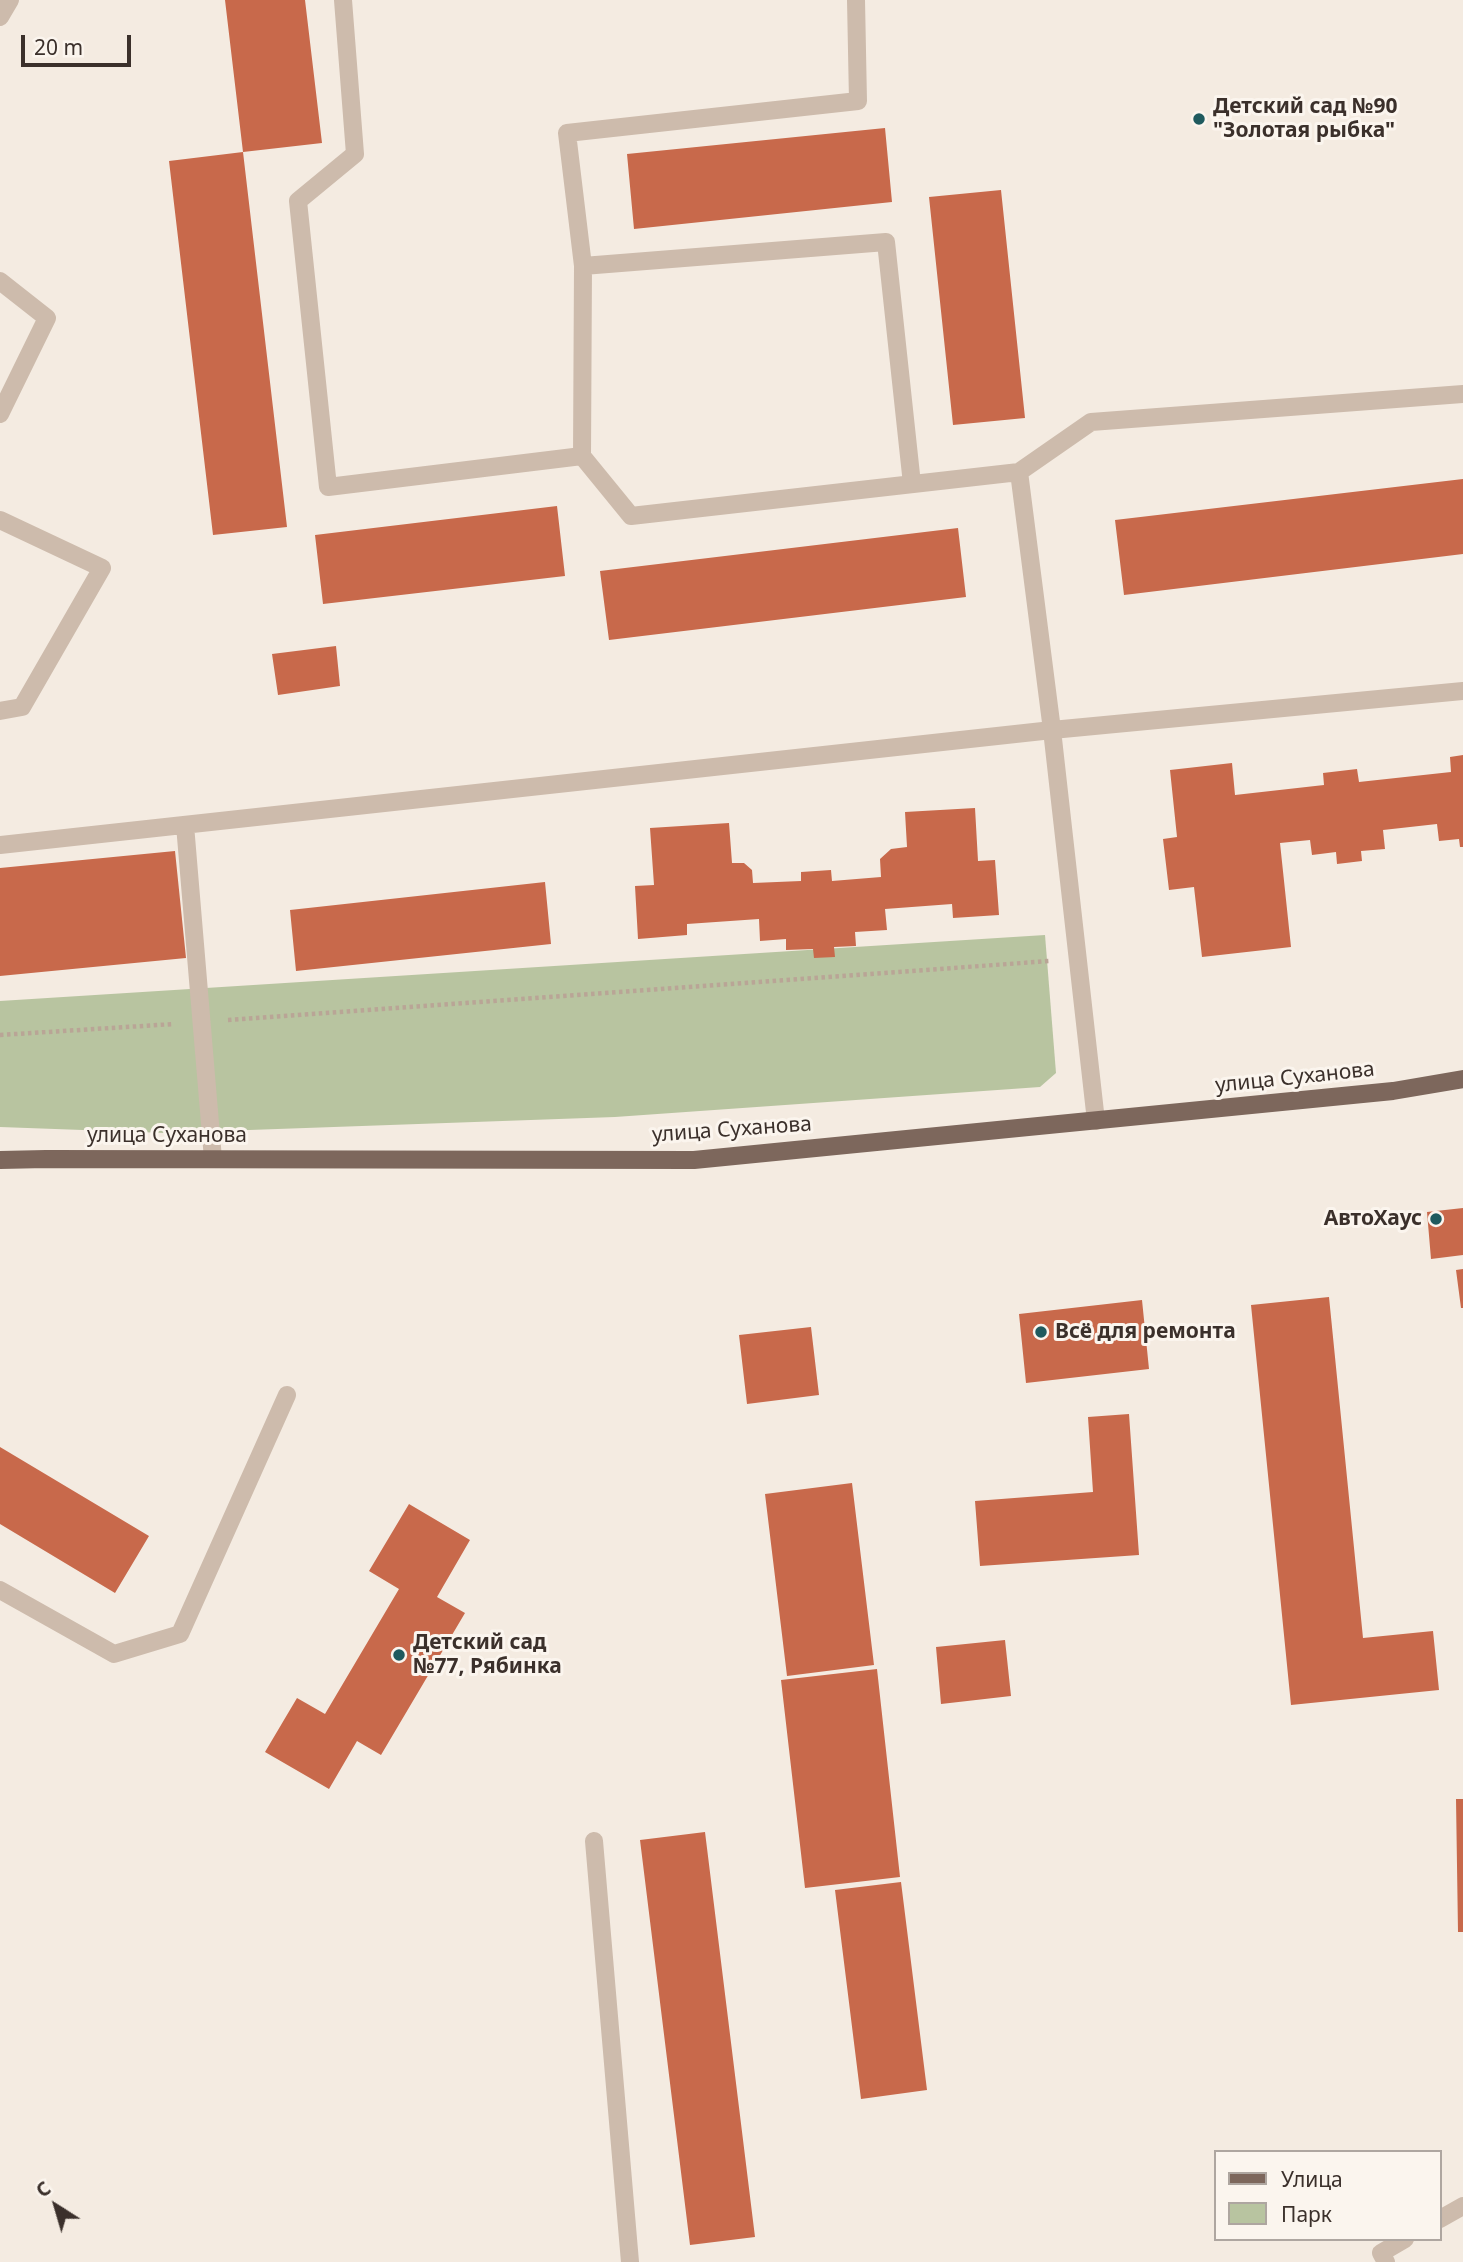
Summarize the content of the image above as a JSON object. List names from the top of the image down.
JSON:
{
  "streets": {
    "main road": ["улица Суханова"]
  },
  "places": [
    "Детский сад №90 \"Золотая рыбка\"",
    "АвтоХаус",
    "Всё для ремонта",
    "Детский сад №77, Рябинка"
  ],
  "legend": ["Улица", "Парк"],
  "scale_bar": "20 m",
  "north": "top left"
}
